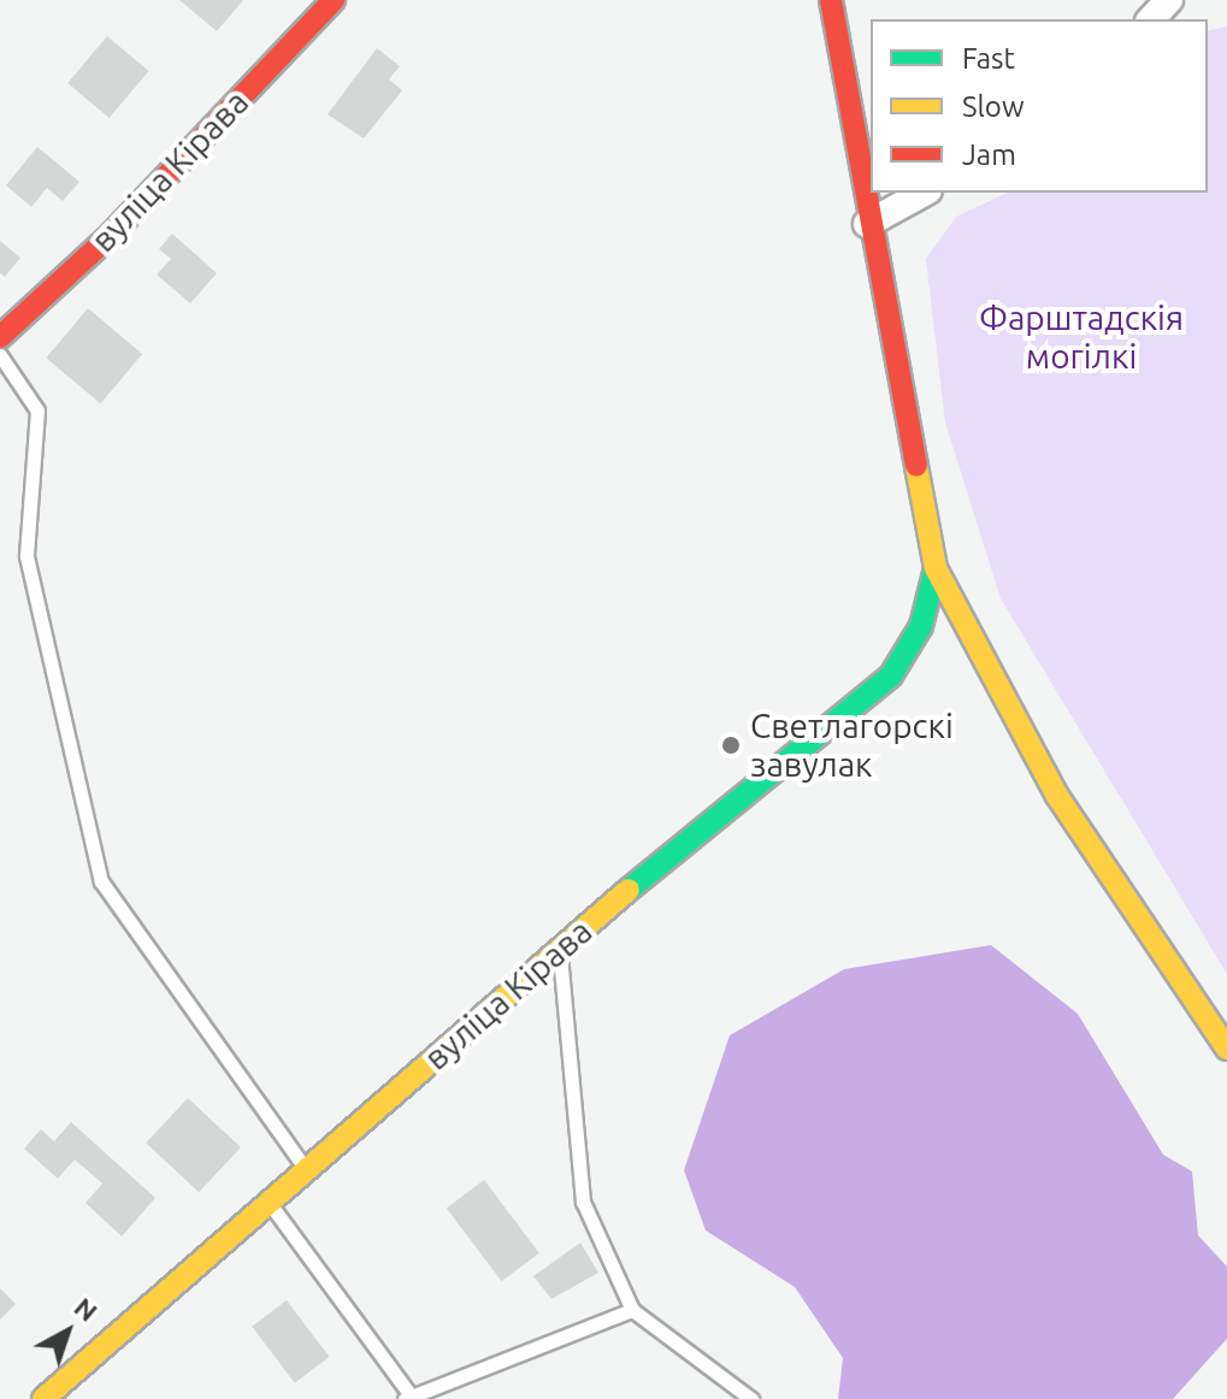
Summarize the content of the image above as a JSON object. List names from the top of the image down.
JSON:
{
  "streets": {
    "street": ["вуліца Кірава"]
  },
  "parks": ["Фарштадскія могілкі"],
  "places": ["Светлагорскі завулак"],
  "legend": ["Fast", "Slow", "Jam"],
  "north": "top right"
}
